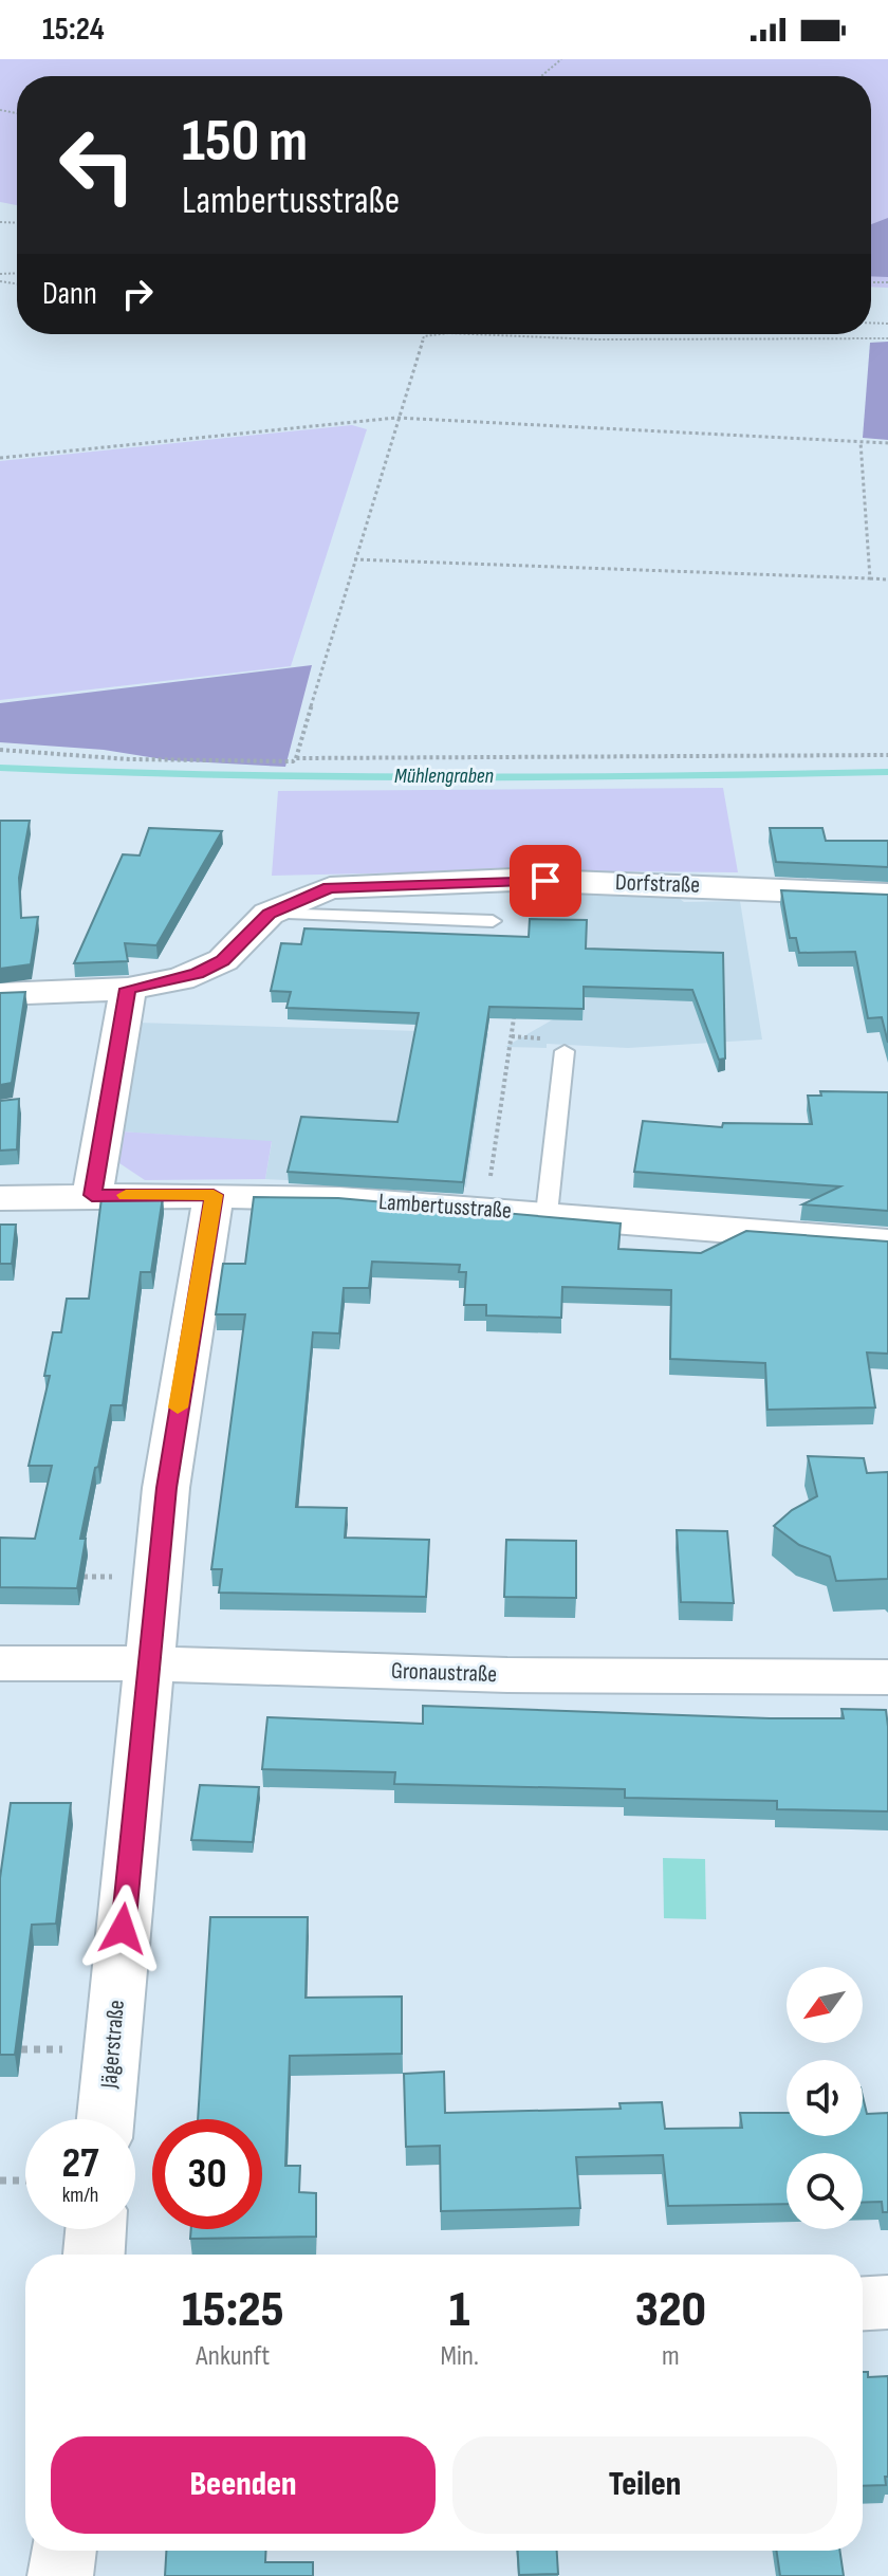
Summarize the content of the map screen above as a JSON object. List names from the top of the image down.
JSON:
{
  "streets": {
    "street": [
      "Dorfstraße",
      "Lambertusstraße",
      "Gronaustraße",
      "Jägerstraße"
    ]
  },
  "crossings": [
    ["Lambertusstraße", "Jägerstraße"],
    ["Gronaustraße", "Jägerstraße"]
  ],
  "water": ["Mühlengraben"],
  "north": "bottom left",
  "page": {
    "status": "15:24",
    "turn": ["150 m", "Lambertusstraße"],
    "then": "Dann",
    "speed": "27 km/h",
    "limit": "30",
    "eta": [
      "15:25",
      "Ankunft",
      "1",
      "Min.",
      "320",
      "m"
    ],
    "buttons": ["Beenden", "Teilen"]
  }
}
